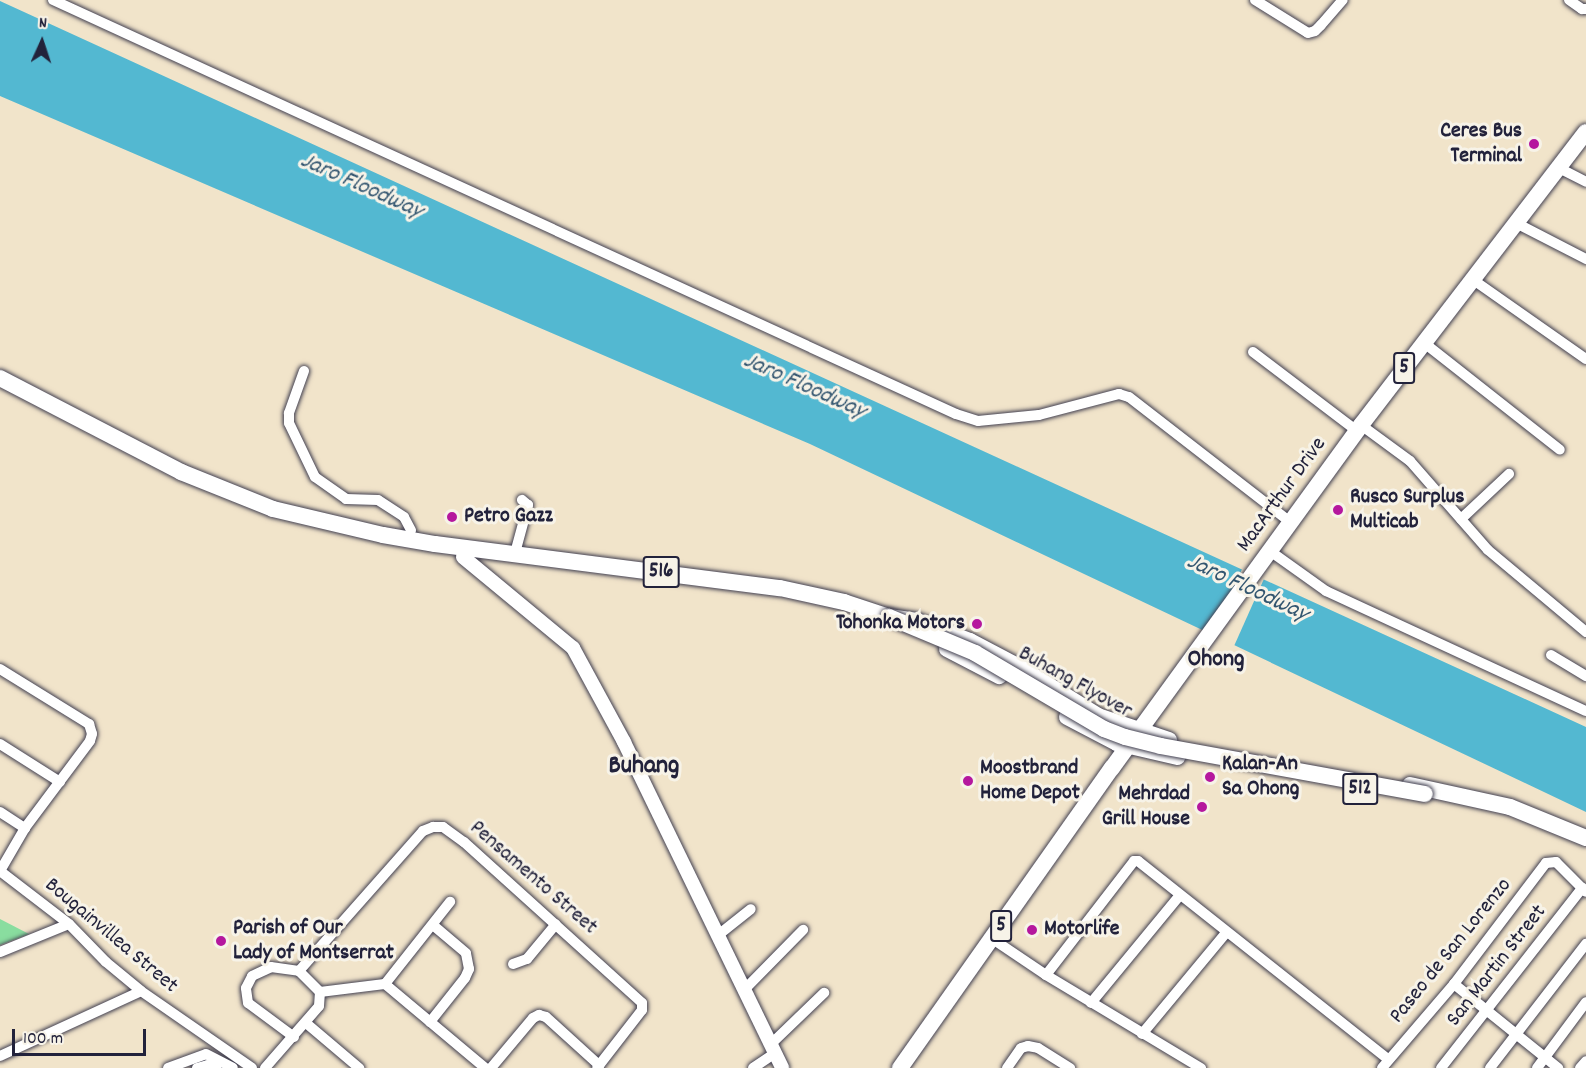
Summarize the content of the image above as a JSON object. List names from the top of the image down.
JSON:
{
  "streets": {
    "main road": [
      "5",
      "MacArthur Drive",
      "516",
      "Buhang Flyover",
      "512"
    ],
    "street": [
      "Pensamento Street",
      "Bougainvillea Street",
      "Paseo de San Lorenzo",
      "San Martin Street"
    ]
  },
  "crossings": [
    ["MacArthur Drive", "516"],
    ["MacArthur Drive", "512"],
    ["516", "Buhang Flyover"],
    ["516", "512"],
    ["Buhang Flyover", "512"],
    ["Paseo de San Lorenzo", "San Martin Street"]
  ],
  "districts": ["Ohong", "Buhang"],
  "water": ["Jaro Floodway"],
  "places": [
    "Ceres Bus Terminal",
    "Rusco Surplus Multicab",
    "Petro Gazz",
    "Tohonka Motors",
    "Kalan-An Sa Ohong",
    "Moostbrand Home Depot",
    "Mehrdad Grill House",
    "Motorlife",
    "Parish of Our Lady of Montserrat"
  ],
  "scale_bar": "100 m",
  "north": "top"
}
